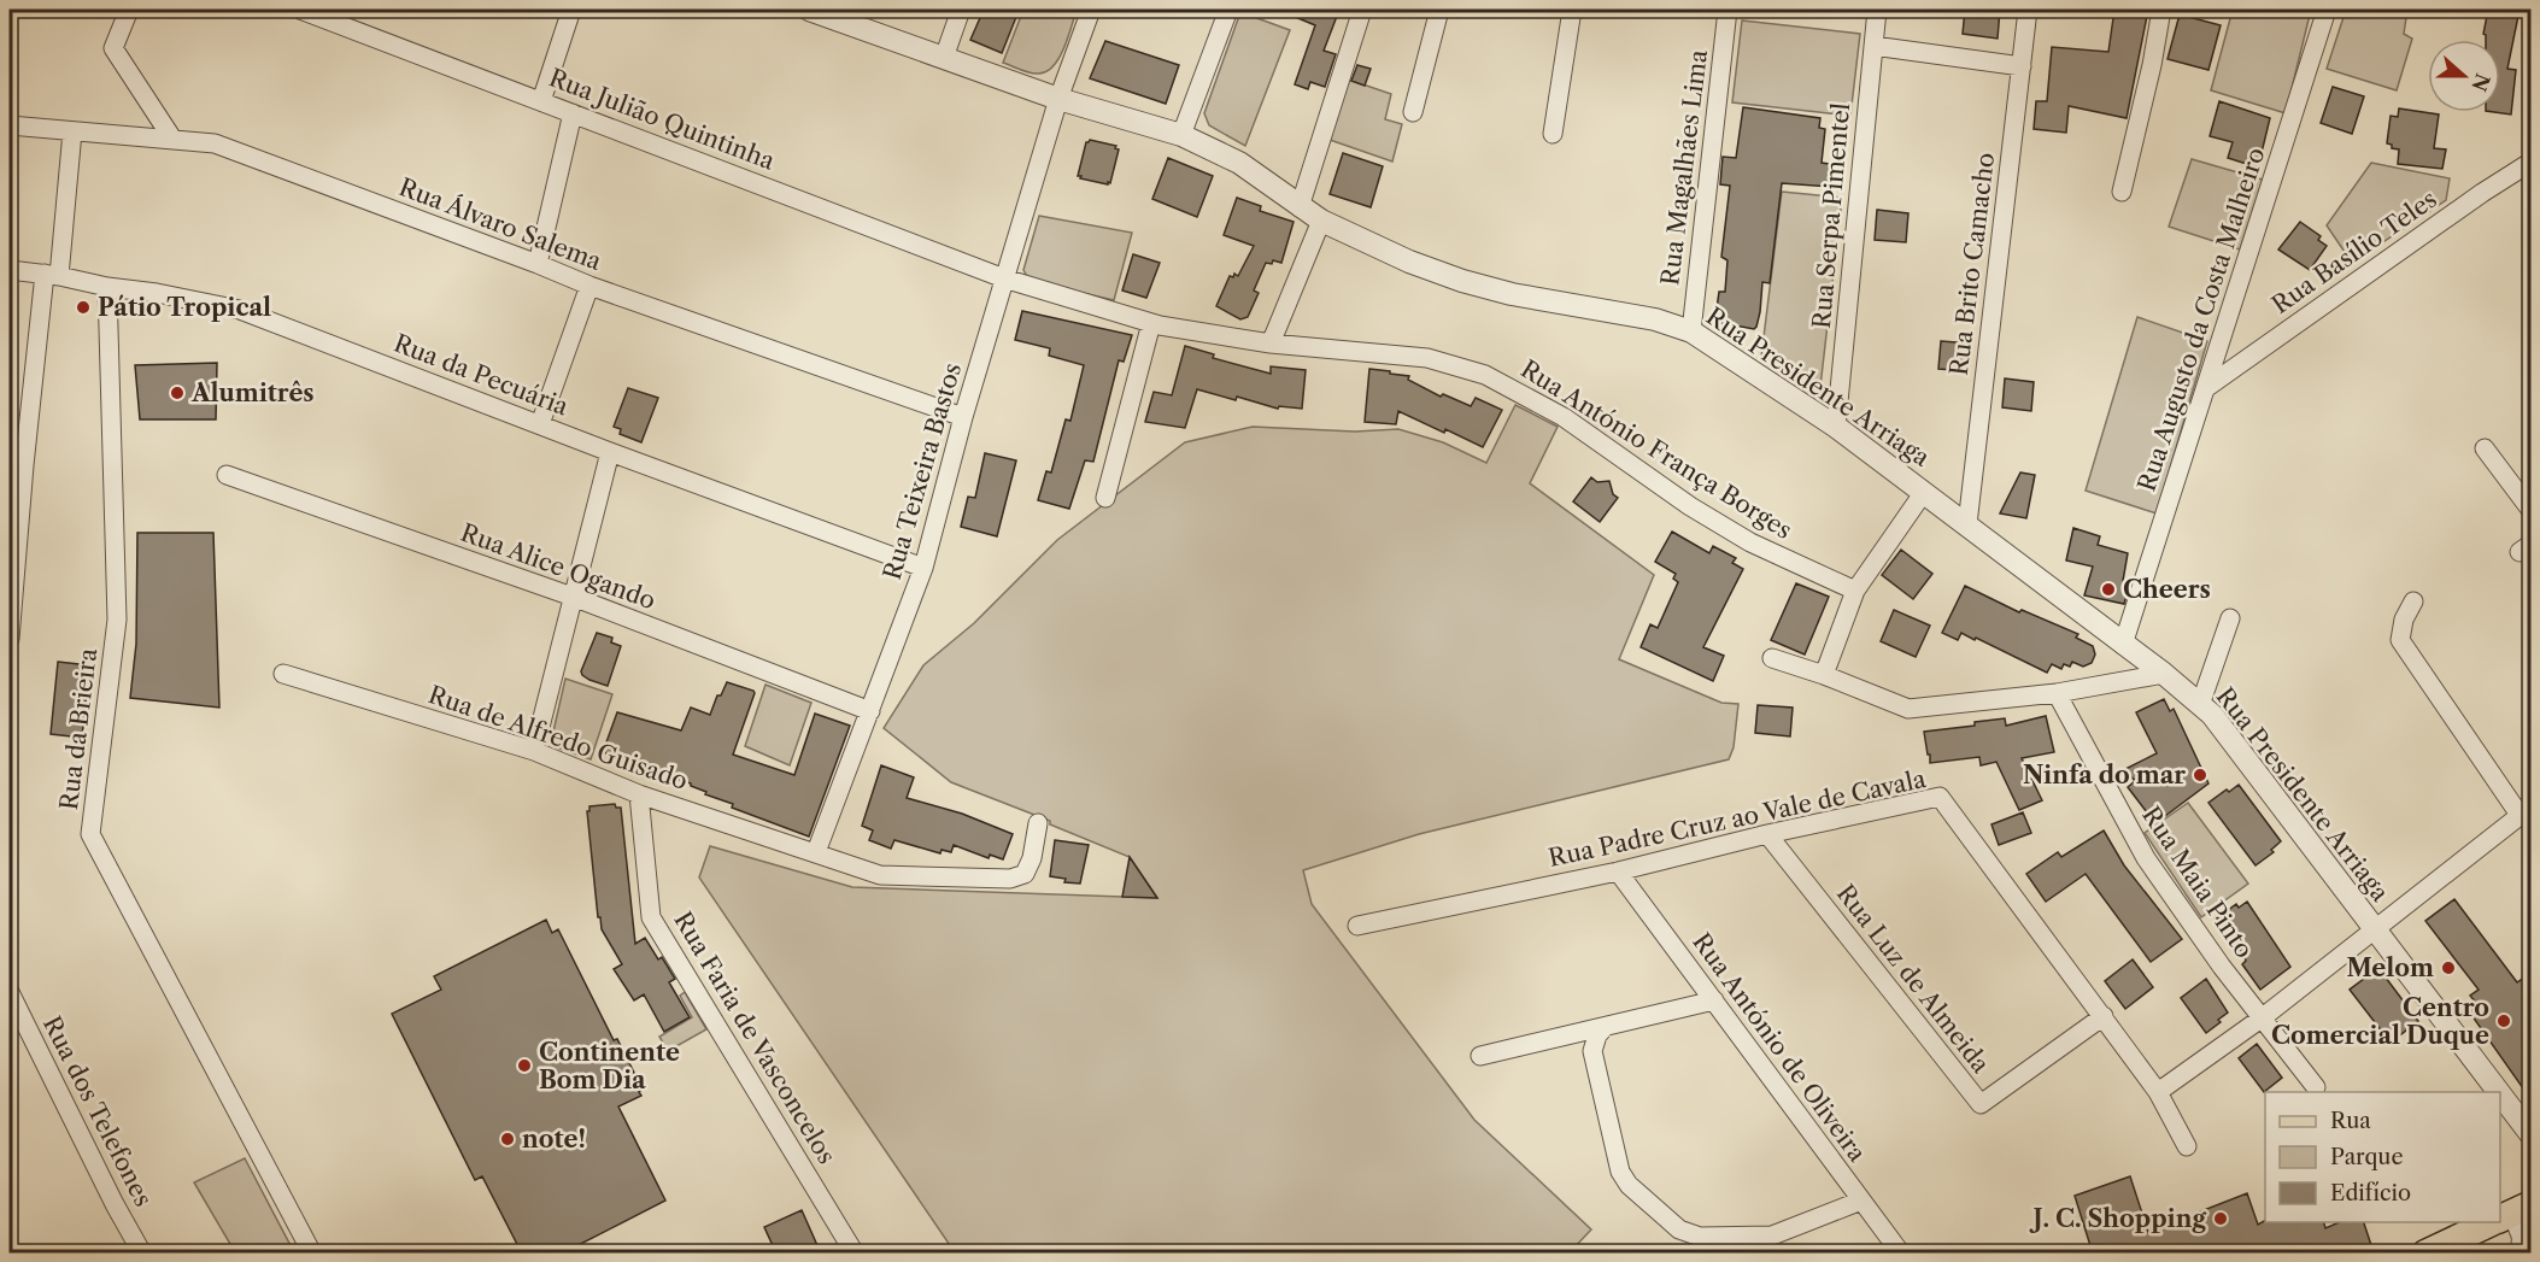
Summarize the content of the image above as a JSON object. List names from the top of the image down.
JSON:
{
  "streets": {
    "street": [
      "Rua Julião Quintinha",
      "Rua Magalhães Lima",
      "Rua Serpa Pimentel",
      "Rua Álvaro Salema",
      "Rua Basílio Teles",
      "Rua Brito Camacho",
      "Rua Augusto da Costa Malheiro",
      "Rua da Pecuária",
      "Rua Presidente Arriaga",
      "Rua António França Borges",
      "Rua Teixeira Bastos",
      "Rua Alice Ogando",
      "Rua da Brieira",
      "Rua de Alfredo Guisado",
      "Rua Padre Cruz ao Vale de Cavala",
      "Rua Maia Pinto",
      "Rua Luz de Almeida",
      "Rua Faria de Vasconcelos",
      "Rua António de Oliveira",
      "Rua dos Telefones"
    ]
  },
  "crossings": [
    ["Rua Julião Quintinha", "Rua António França Borges"],
    ["Rua Julião Quintinha", "Rua Teixeira Bastos"],
    ["Rua Magalhães Lima", "Rua Presidente Arriaga"],
    ["Rua Serpa Pimentel", "Rua Presidente Arriaga"],
    ["Rua Álvaro Salema", "Rua Teixeira Bastos"],
    ["Rua Basílio Teles", "Rua Augusto da Costa Malheiro"],
    ["Rua Brito Camacho", "Rua Presidente Arriaga"],
    ["Rua Augusto da Costa Malheiro", "Rua Presidente Arriaga"],
    ["Rua da Pecuária", "Rua Teixeira Bastos"],
    ["Rua da Pecuária", "Rua da Brieira"],
    ["Rua Presidente Arriaga", "Rua Teixeira Bastos"],
    ["Rua António França Borges", "Rua Teixeira Bastos"],
    ["Rua Teixeira Bastos", "Rua Alice Ogando"],
    ["Rua Teixeira Bastos", "Rua de Alfredo Guisado"],
    ["Rua de Alfredo Guisado", "Rua Faria de Vasconcelos"],
    ["Rua Padre Cruz ao Vale de Cavala", "Rua Luz de Almeida"],
    ["Rua Padre Cruz ao Vale de Cavala", "Rua António de Oliveira"]
  ],
  "places": [
    "Pátio Tropical",
    "Alumitrês",
    "Cheers",
    "Ninfa do mar",
    "Melom",
    "Centro Comercial Duque",
    "Continente Bom Dia",
    "note!",
    "J. C. Shopping"
  ],
  "legend": ["Rua", "Parque", "Edifício"],
  "north": "right"
}
